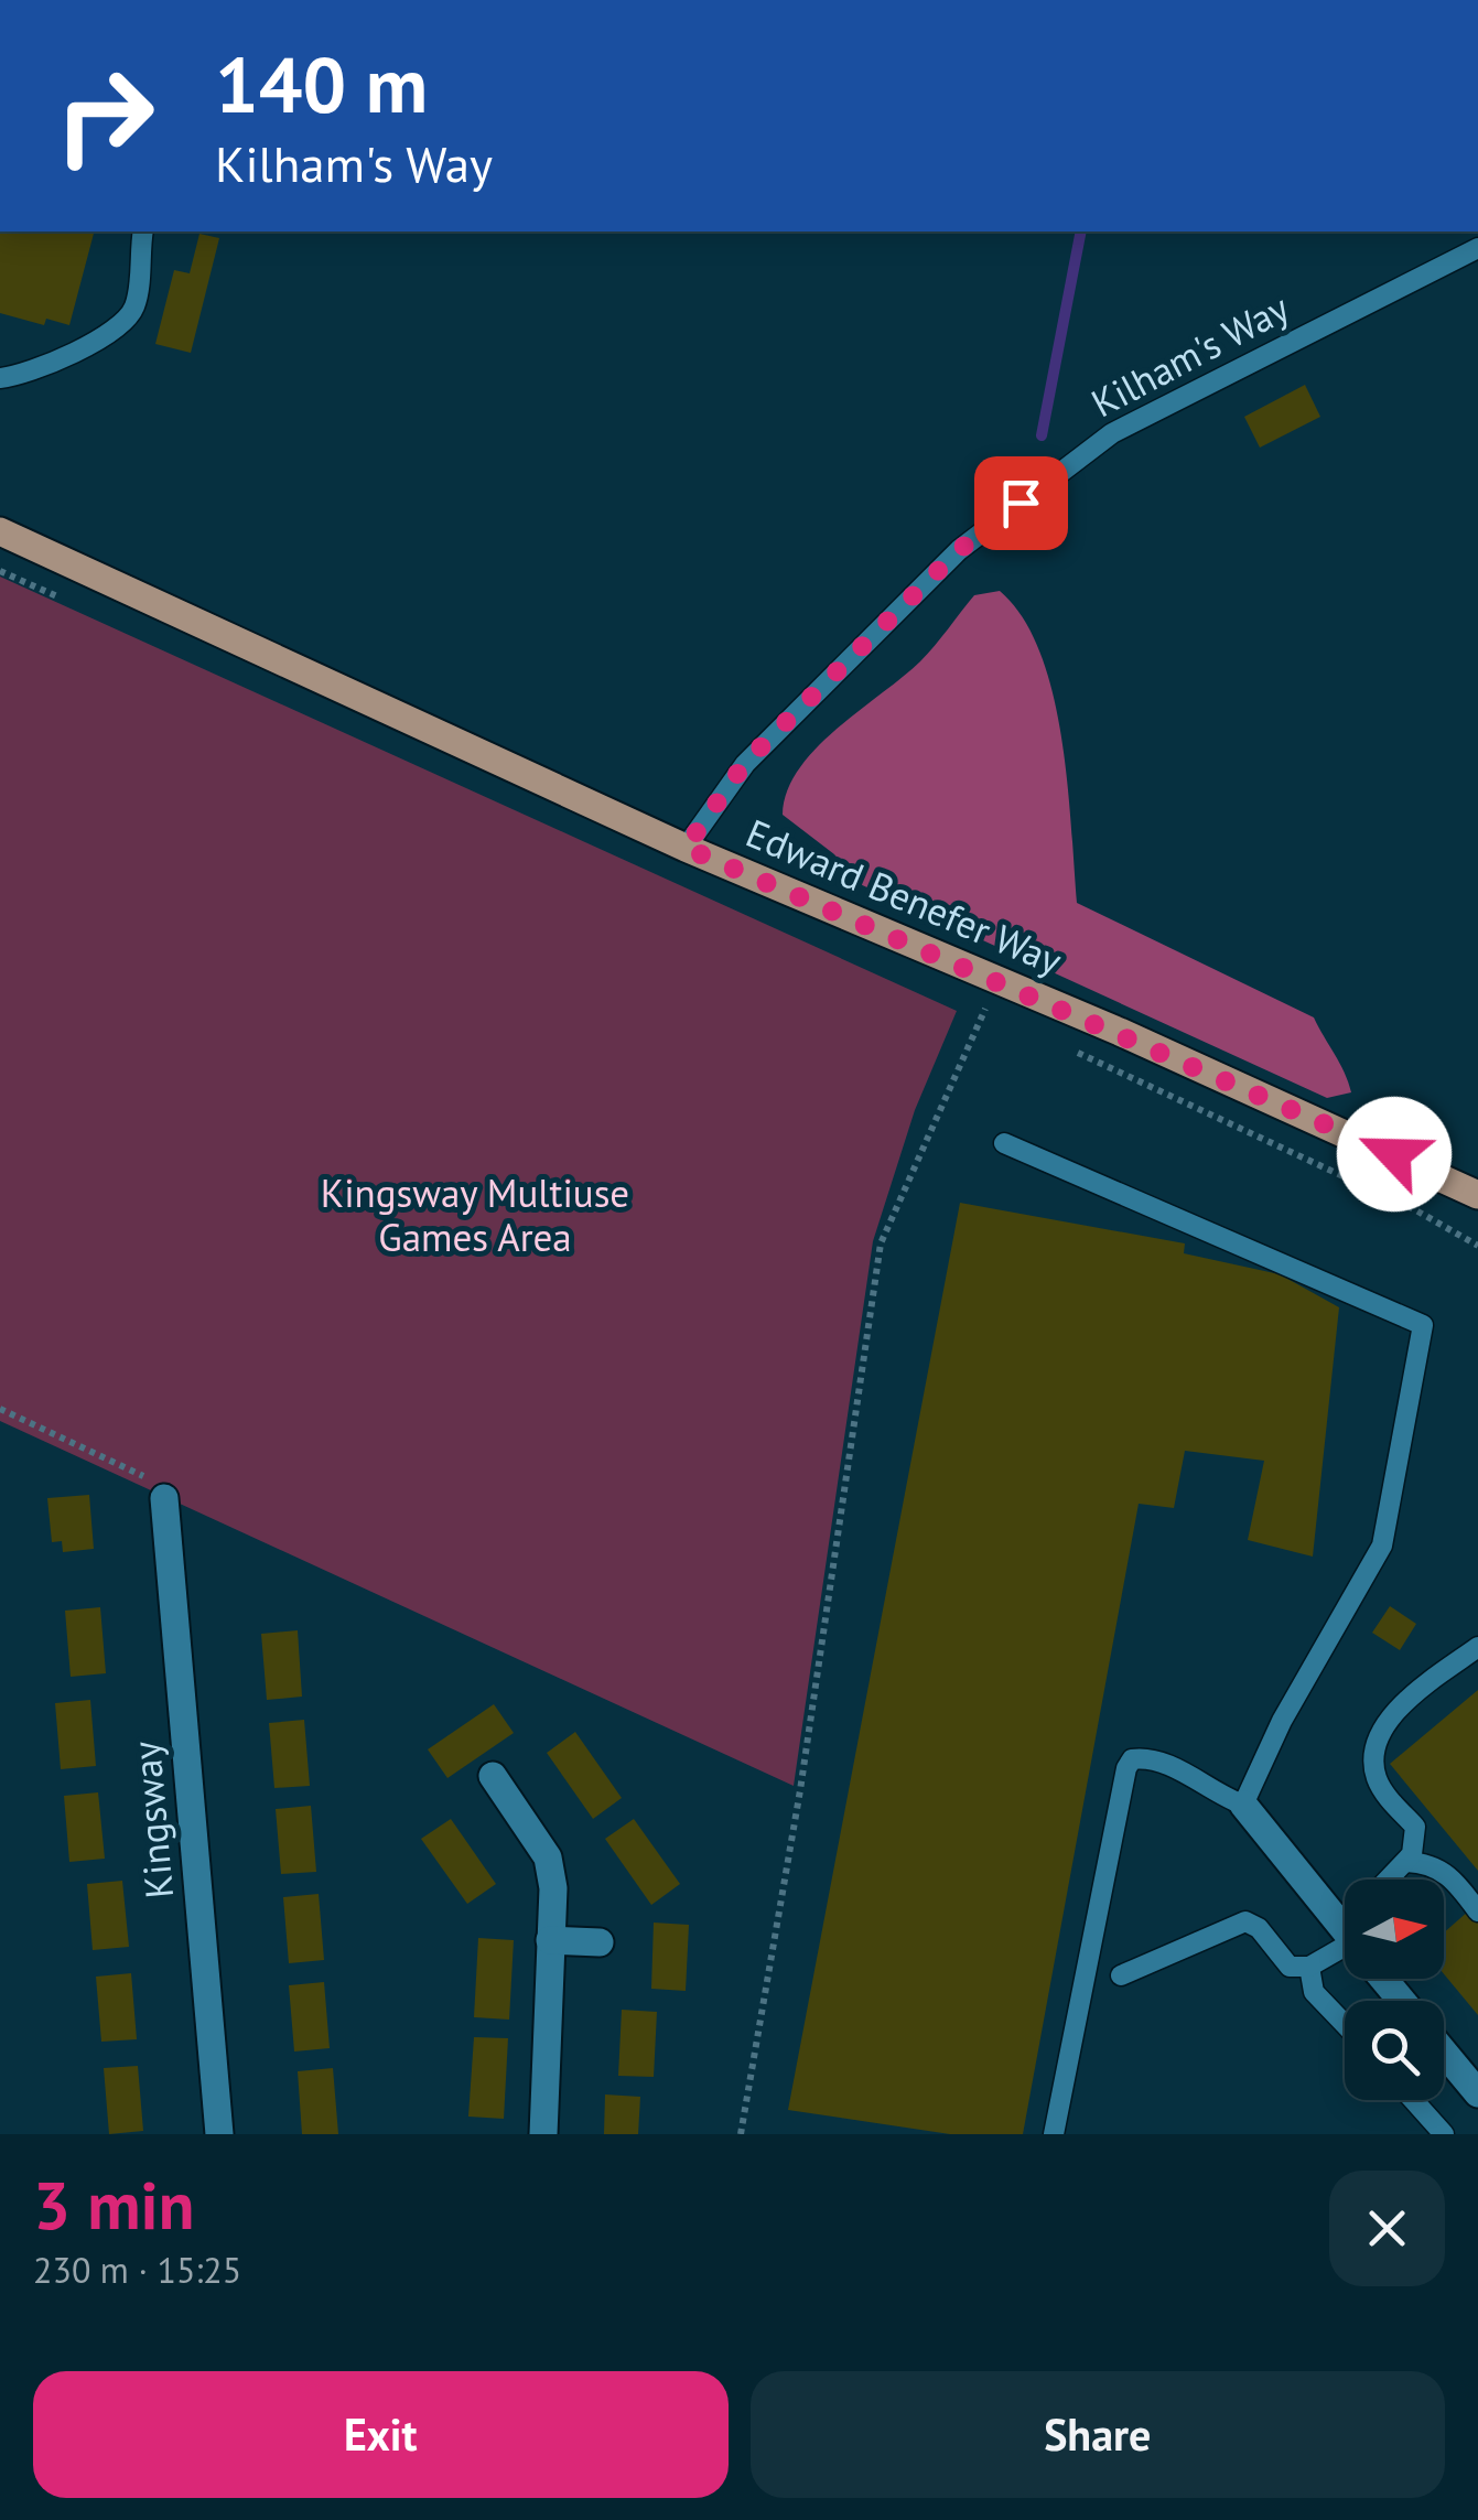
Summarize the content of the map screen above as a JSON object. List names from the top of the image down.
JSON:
{
  "streets": {
    "main road": ["Edward Benefer Way"],
    "street": ["Kingsway"],
    "lane": ["Kilham's Way"]
  },
  "crossings": [
    ["Kilham's Way", "Edward Benefer Way"]
  ],
  "parks": ["Kingsway Multiuse Games Area"],
  "north": "right",
  "page": {
    "turn": ["140 m", "Kilham's Way"],
    "heading": ["3 min", "230 m · 15:25"],
    "buttons": ["Exit", "Share"]
  }
}
